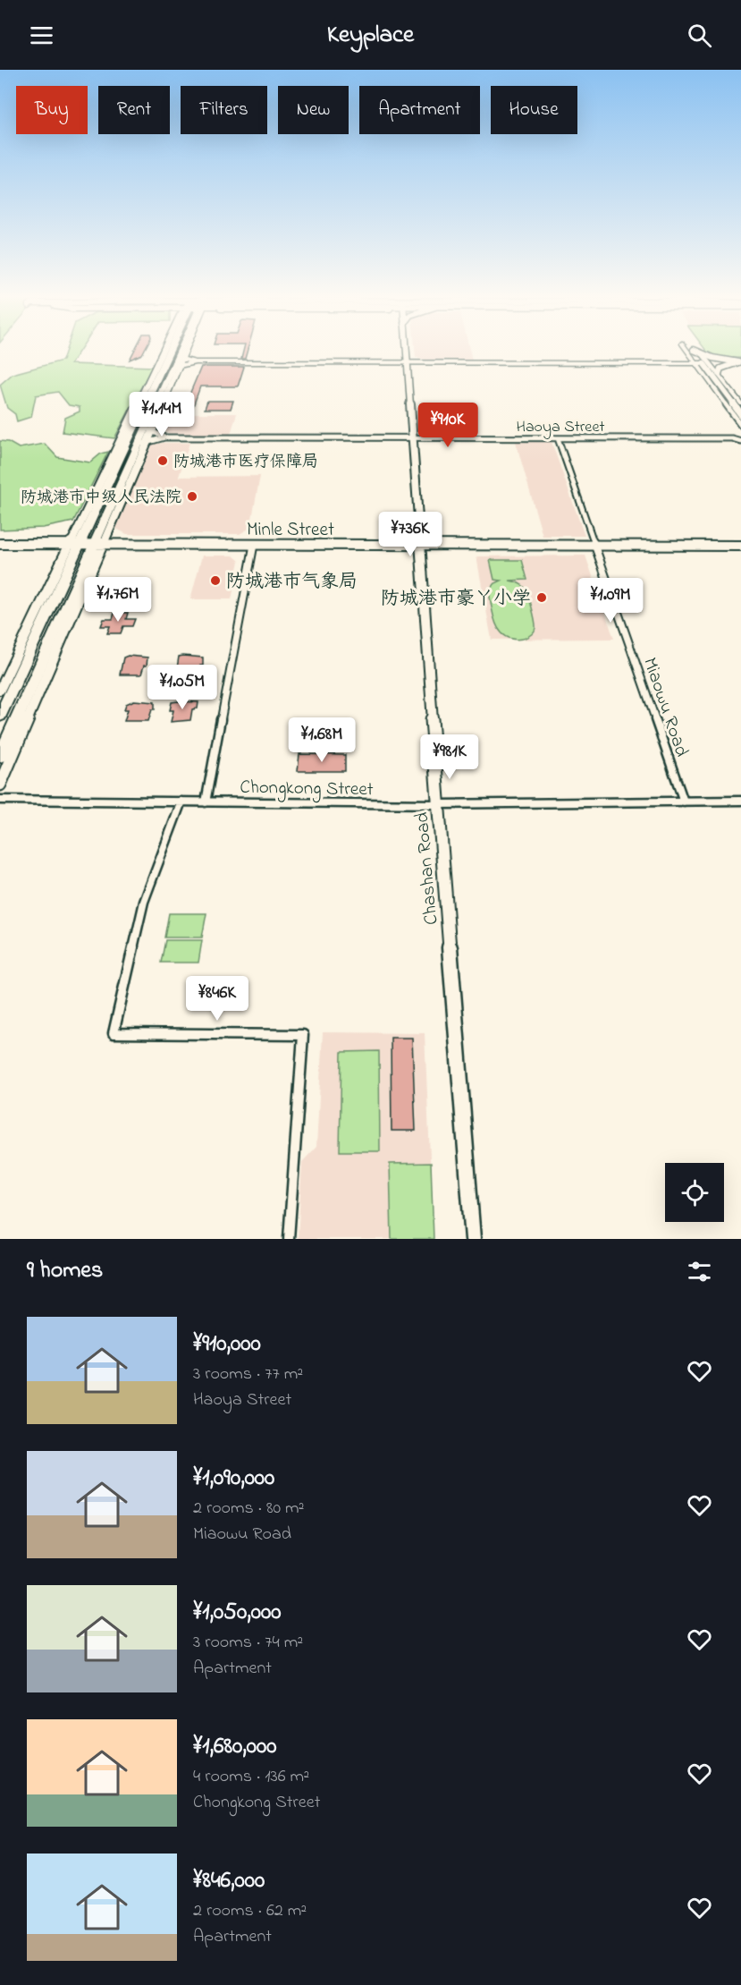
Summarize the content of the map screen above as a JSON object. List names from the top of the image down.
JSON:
{
  "streets": {
    "street": [
      "Haoya Street",
      "Minle Street",
      "Miaowu Road",
      "Chongkong Street",
      "Chashan Road"
    ]
  },
  "crossings": [
    ["Haoya Street", "Miaowu Road"],
    ["Haoya Street", "Chashan Road"],
    ["Minle Street", "Miaowu Road"],
    ["Minle Street", "Chashan Road"],
    ["Miaowu Road", "Chongkong Street"],
    ["Chongkong Street", "Chashan Road"]
  ],
  "places": [
    "防城港市医疗保障局",
    "防城港市中级人民法院",
    "防城港市气象局",
    "防城港市豪丫小学"
  ],
  "page": {
    "header": "Keyplace",
    "chip": [
      "Buy",
      "Rent",
      "Filters",
      "New",
      "Apartment",
      "House"
    ],
    "price": [
      "¥1.14M",
      "¥910K",
      "¥736K",
      "¥1.76M",
      "¥1.09M",
      "¥1.05M",
      "¥1.68M",
      "¥981K",
      "¥846K"
    ],
    "heading": "9 homes",
    "list": [
      {
        "name": "¥910,000",
        "note": "3 rooms · 77 m² · Haoya Street"
      },
      {
        "name": "¥1,090,000",
        "note": "2 rooms · 80 m² · Miaowu Road"
      },
      {
        "name": "¥1,050,000",
        "note": "3 rooms · 74 m² · Apartment"
      },
      {
        "name": "¥1,680,000",
        "note": "4 rooms · 136 m² · Chongkong Street"
      },
      {
        "name": "¥846,000",
        "note": "2 rooms · 62 m² · Apartment"
      }
    ]
  }
}
